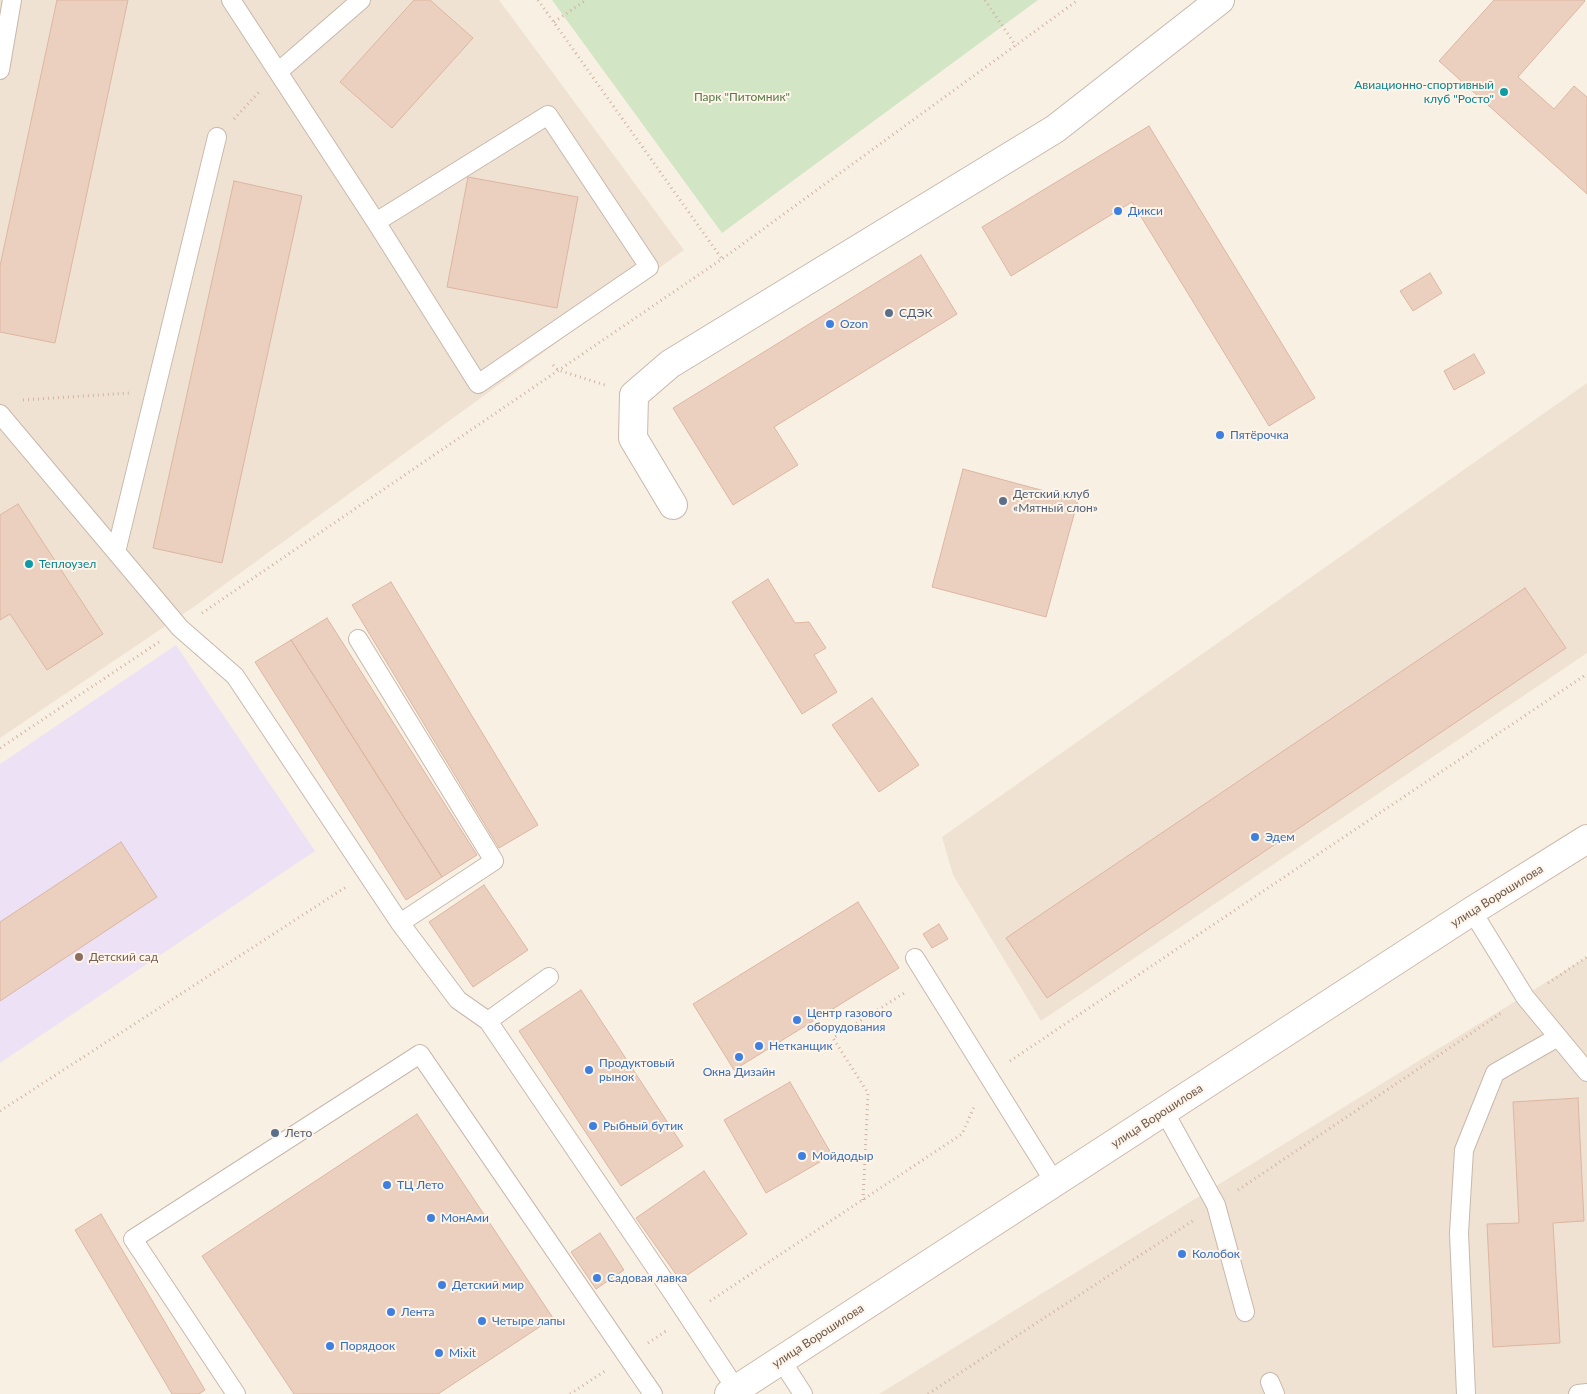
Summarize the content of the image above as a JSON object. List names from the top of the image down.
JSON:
{
  "streets": {
    "main road": ["улица Ворошилова"]
  },
  "parks": ["Парк \"Питомник\""],
  "places": [
    "Авиационно-спортивный клуб \"Росто\"",
    "Дикси",
    "СДЭК",
    "Ozon",
    "Пятёрочка",
    "Детский клуб «Мятный слон»",
    "Теплоузел",
    "Эдем",
    "Детский сад",
    "Центр газового оборудования",
    "Нетканщик",
    "Окна Дизайн",
    "Продуктовый рынок",
    "Рыбный бутик",
    "Лето",
    "Мойдодыр",
    "ТЦ Лето",
    "МонАми",
    "Колобок",
    "Садовая лавка",
    "Детский мир",
    "Лента",
    "Четыре лапы",
    "Порядоок",
    "Mixit"
  ]
}
